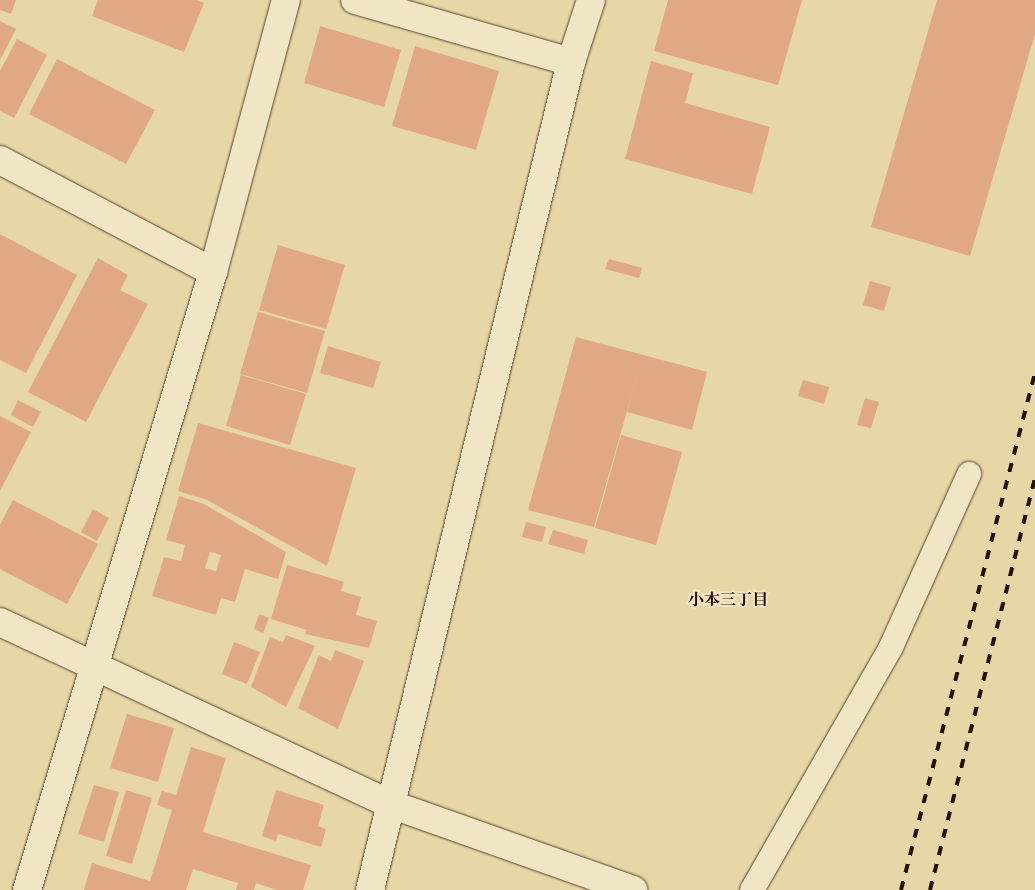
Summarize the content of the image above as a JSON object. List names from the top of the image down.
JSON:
{
  "districts": ["小本三丁目"]
}
